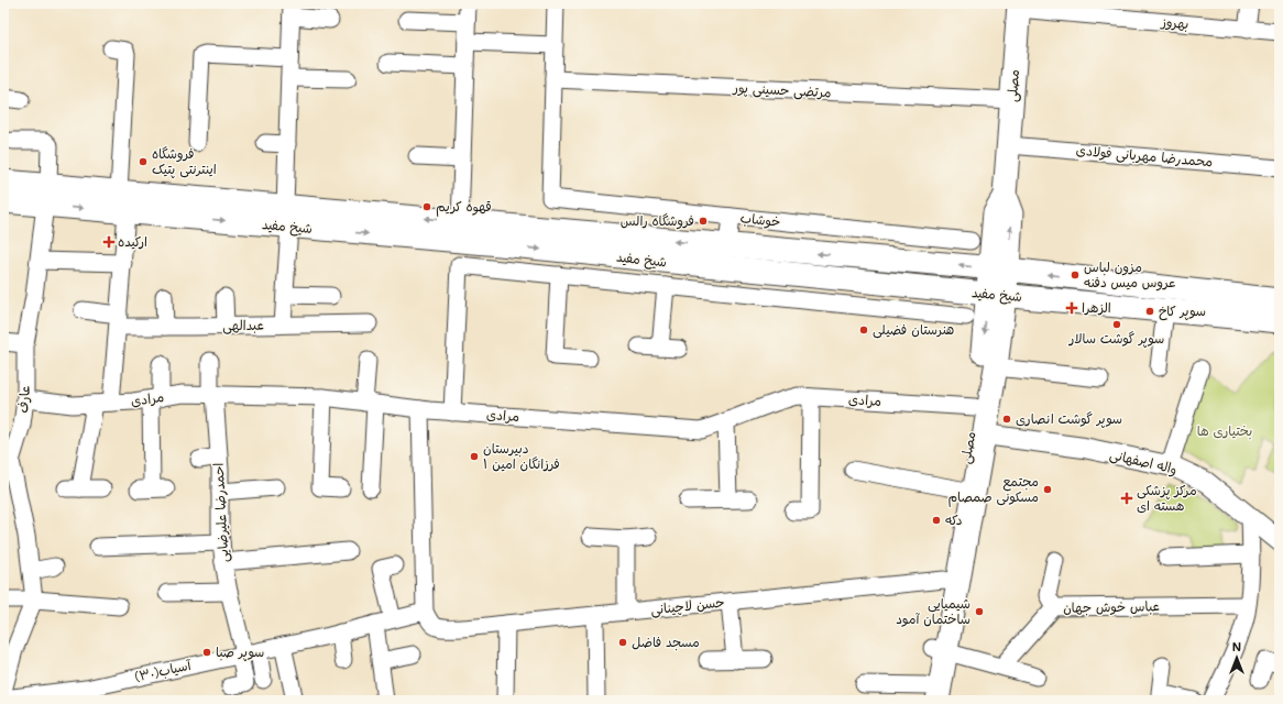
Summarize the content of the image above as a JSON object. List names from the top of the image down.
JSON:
{
  "streets": {
    "main road": ["مصلی", "شیخ مفید"],
    "street": [
      "بهروز",
      "مرتضی حسینی پور",
      "محمدرضا مهربانی فولادی",
      "خوشاب",
      "عبدالهی",
      "عارف",
      "مرادی",
      "واله اصفهانی",
      "احمدرضا علیرضایی",
      "حسن لاچینانی",
      "عباس خوش جهان",
      "آسیاب(۳۰)"
    ]
  },
  "crossings": [
    ["بهروز", "مصلی"],
    ["مصلی", "مرتضی حسینی پور"],
    ["مصلی", "محمدرضا مهربانی فولادی"],
    ["مصلی", "شیخ مفید"],
    ["مصلی", "مرادی"],
    ["مصلی", "واله اصفهانی"],
    ["مصلی", "حسن لاچینانی"],
    ["مرتضی حسینی پور", "خوشاب"],
    ["شیخ مفید", "عارف"],
    ["عارف", "مرادی"],
    ["مرادی", "احمدرضا علیرضایی"],
    ["احمدرضا علیرضایی", "آسیاب(۳۰)"],
    ["حسن لاچینانی", "آسیاب(۳۰)"]
  ],
  "parks": ["بختیاری ها"],
  "places": {
    "other": [
      "فروشگاه اینترنتی پتیک",
      "قهوه کریم",
      "فروشگاه رالس",
      "مزون لباس عروس میس دفنه",
      "سوپر کاخ",
      "سوپر گوشت سالار",
      "هنرستان فضیلی",
      "سوپر گوشت انصاری",
      "دبیرستان فرزانگان امین ۱",
      "مجتمع مسکونی صمصام",
      "دکه",
      "شیمیایی ساختمان آمود",
      "مسجد فاضل",
      "سوپر صبا"
    ],
    "health": ["ارکیده", "الزهرا", "مرکز پزشکی هسته ای"]
  },
  "north": "top"
}
